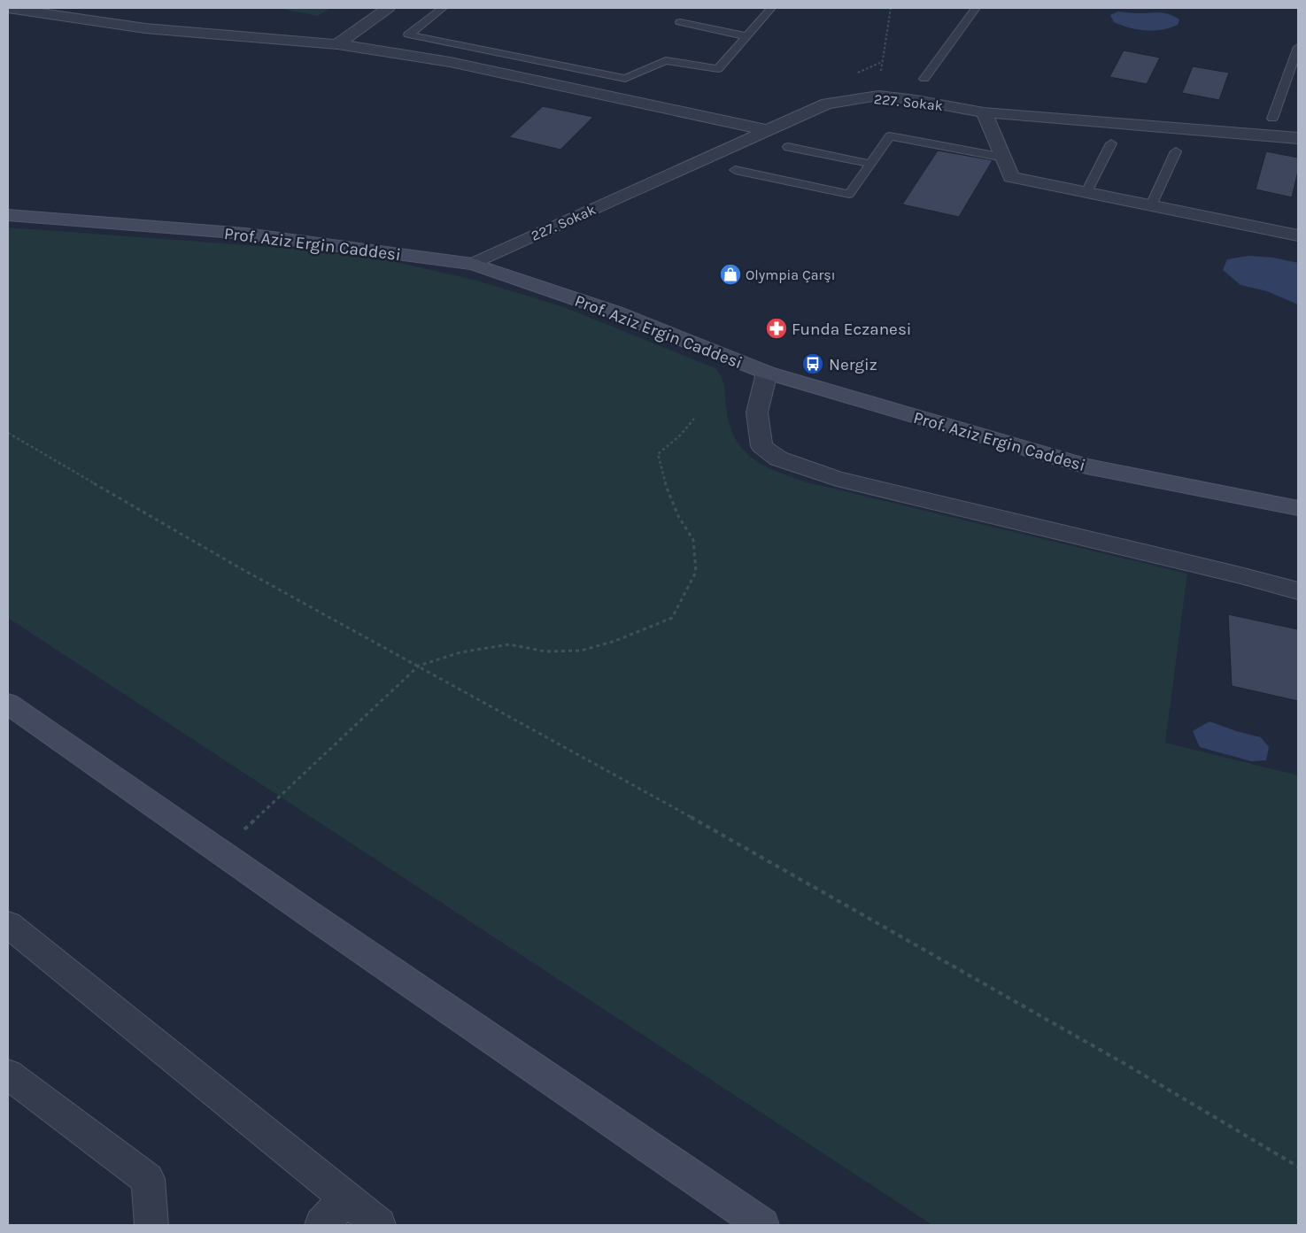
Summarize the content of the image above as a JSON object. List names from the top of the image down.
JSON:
{
  "streets": {
    "street": ["227. Sokak", "Prof. Aziz Ergin Caddesi"]
  },
  "crossings": [
    ["227. Sokak", "Prof. Aziz Ergin Caddesi"]
  ],
  "places": {
    "shop": ["Olympia Çarşı"],
    "pharmacy": ["Funda Eczanesi"],
    "bus stop": ["Nergiz"]
  }
}
